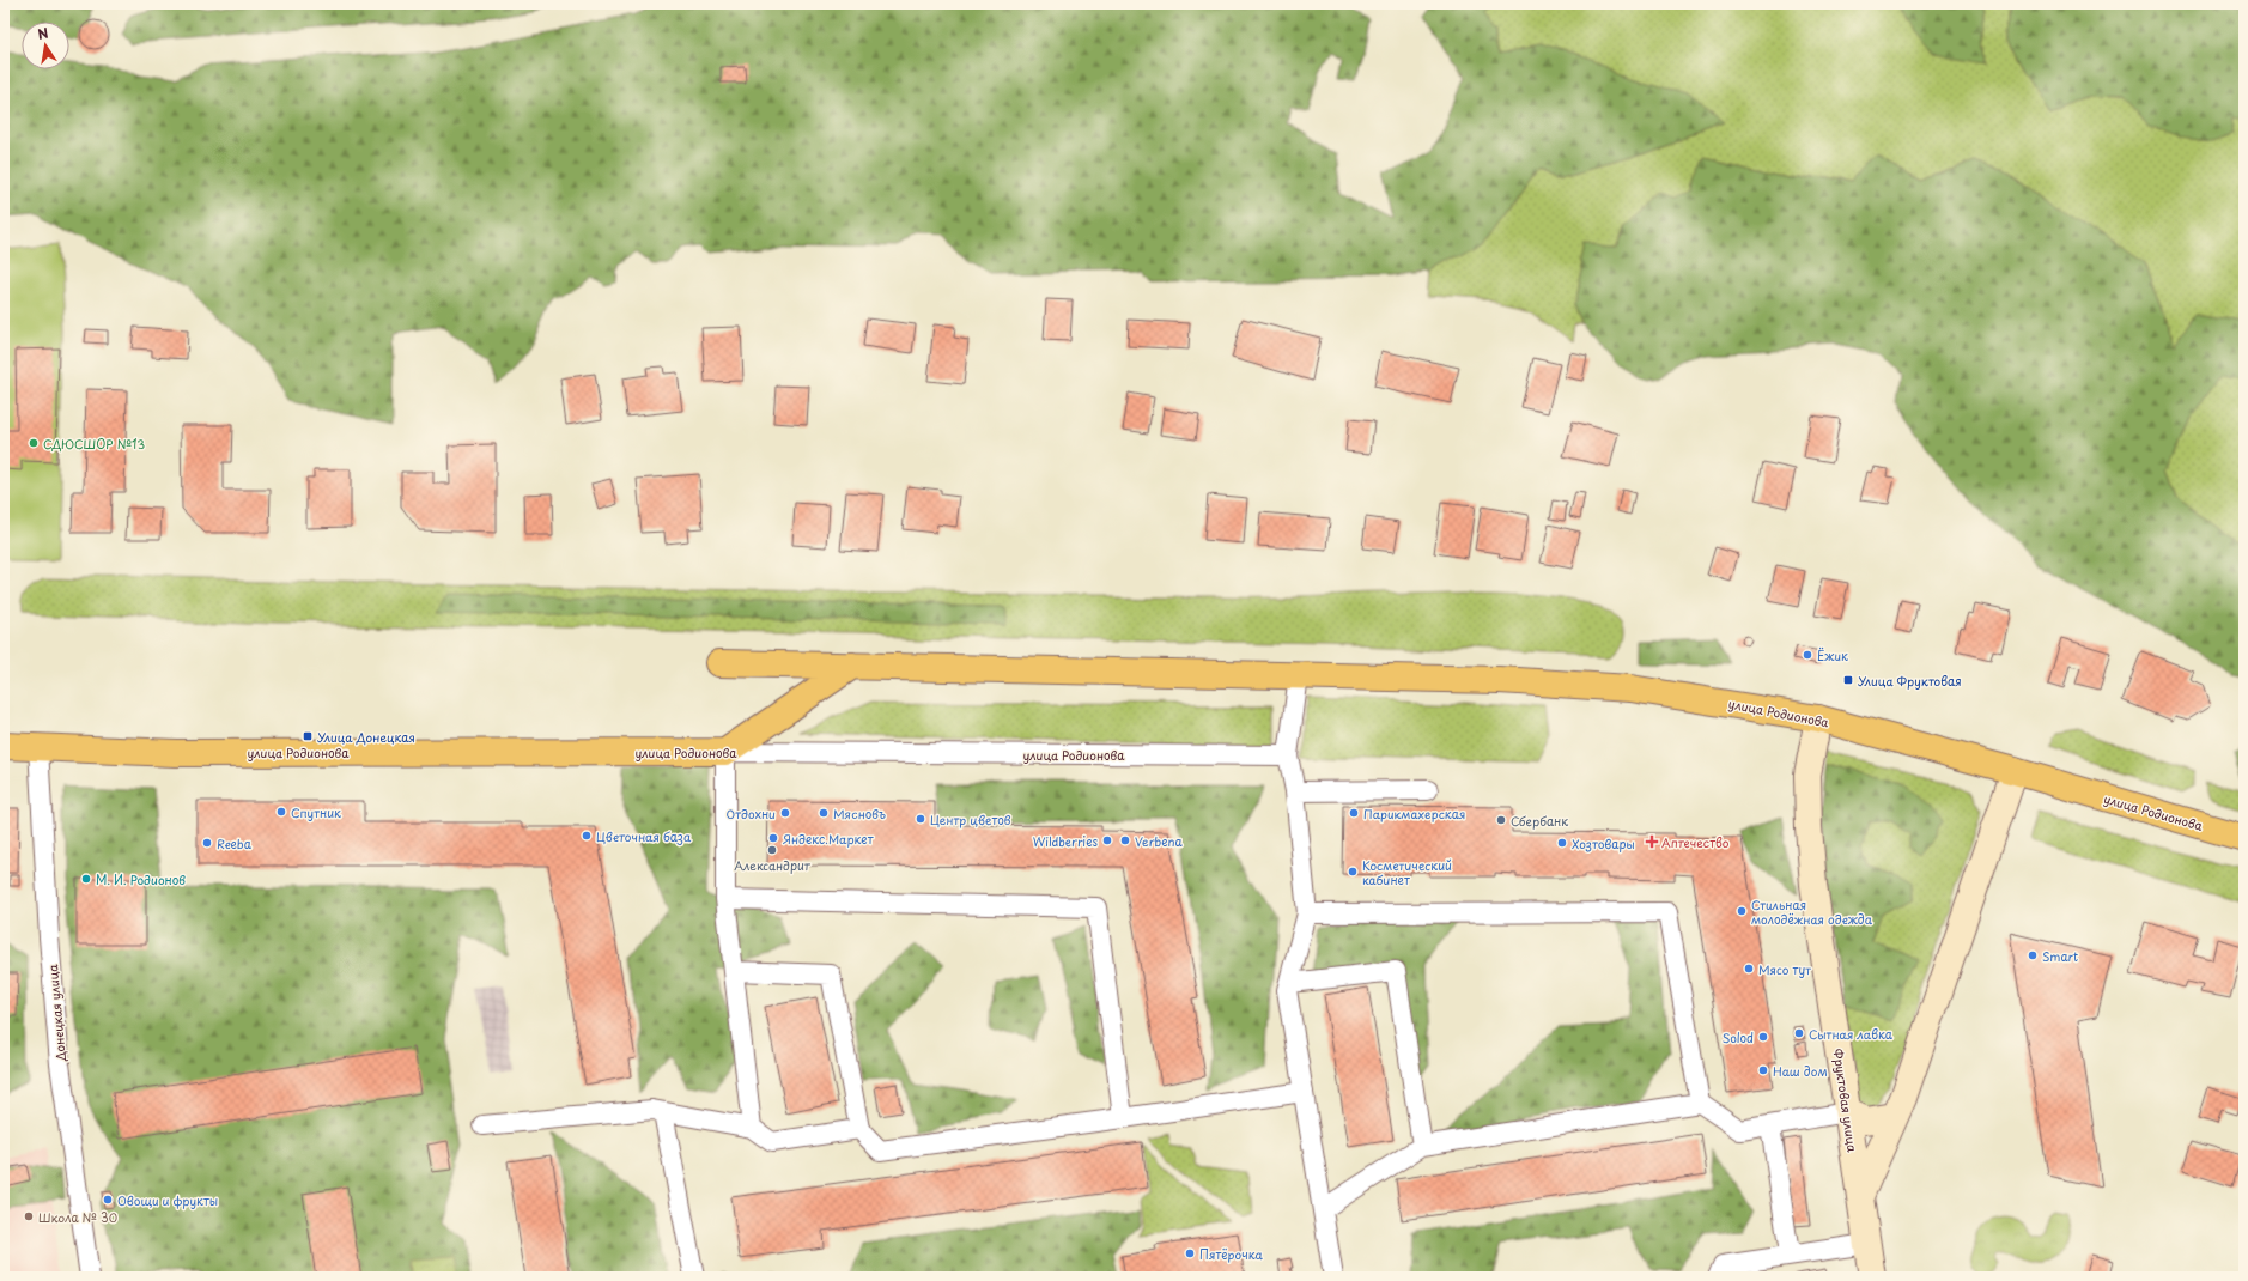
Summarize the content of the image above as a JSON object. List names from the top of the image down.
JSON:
{
  "streets": {
    "main road": ["улица Родионова"],
    "street": ["Донецкая улица", "Фруктовая улица"]
  },
  "crossings": [
    ["улица Родионова", "Донецкая улица"],
    ["улица Родионова", "Фруктовая улица"]
  ],
  "places": {
    "other": [
      "СДЮСШОР №13",
      "Ёжик",
      "Спутник",
      "Отдохни",
      "Мясновъ",
      "Парикмахерская",
      "Центр цветов",
      "Сбербанк",
      "Цветочная база",
      "Яндекс.Маркет",
      "Wildberries",
      "Verbena",
      "Reeba",
      "Хозтовары",
      "Александрит",
      "Косметический кабинет",
      "М. И. Родионов",
      "Стильная молодёжная одежда",
      "Smart",
      "Мясо тут",
      "Сытная лавка",
      "Solod",
      "Наш дом",
      "Овощи и фрукты",
      "Школа № 30",
      "Пятёрочка"
    ],
    "transit": ["Улица Фруктовая", "Улица Донецкая"],
    "health": ["Аптечество"]
  },
  "north": "top"
}
